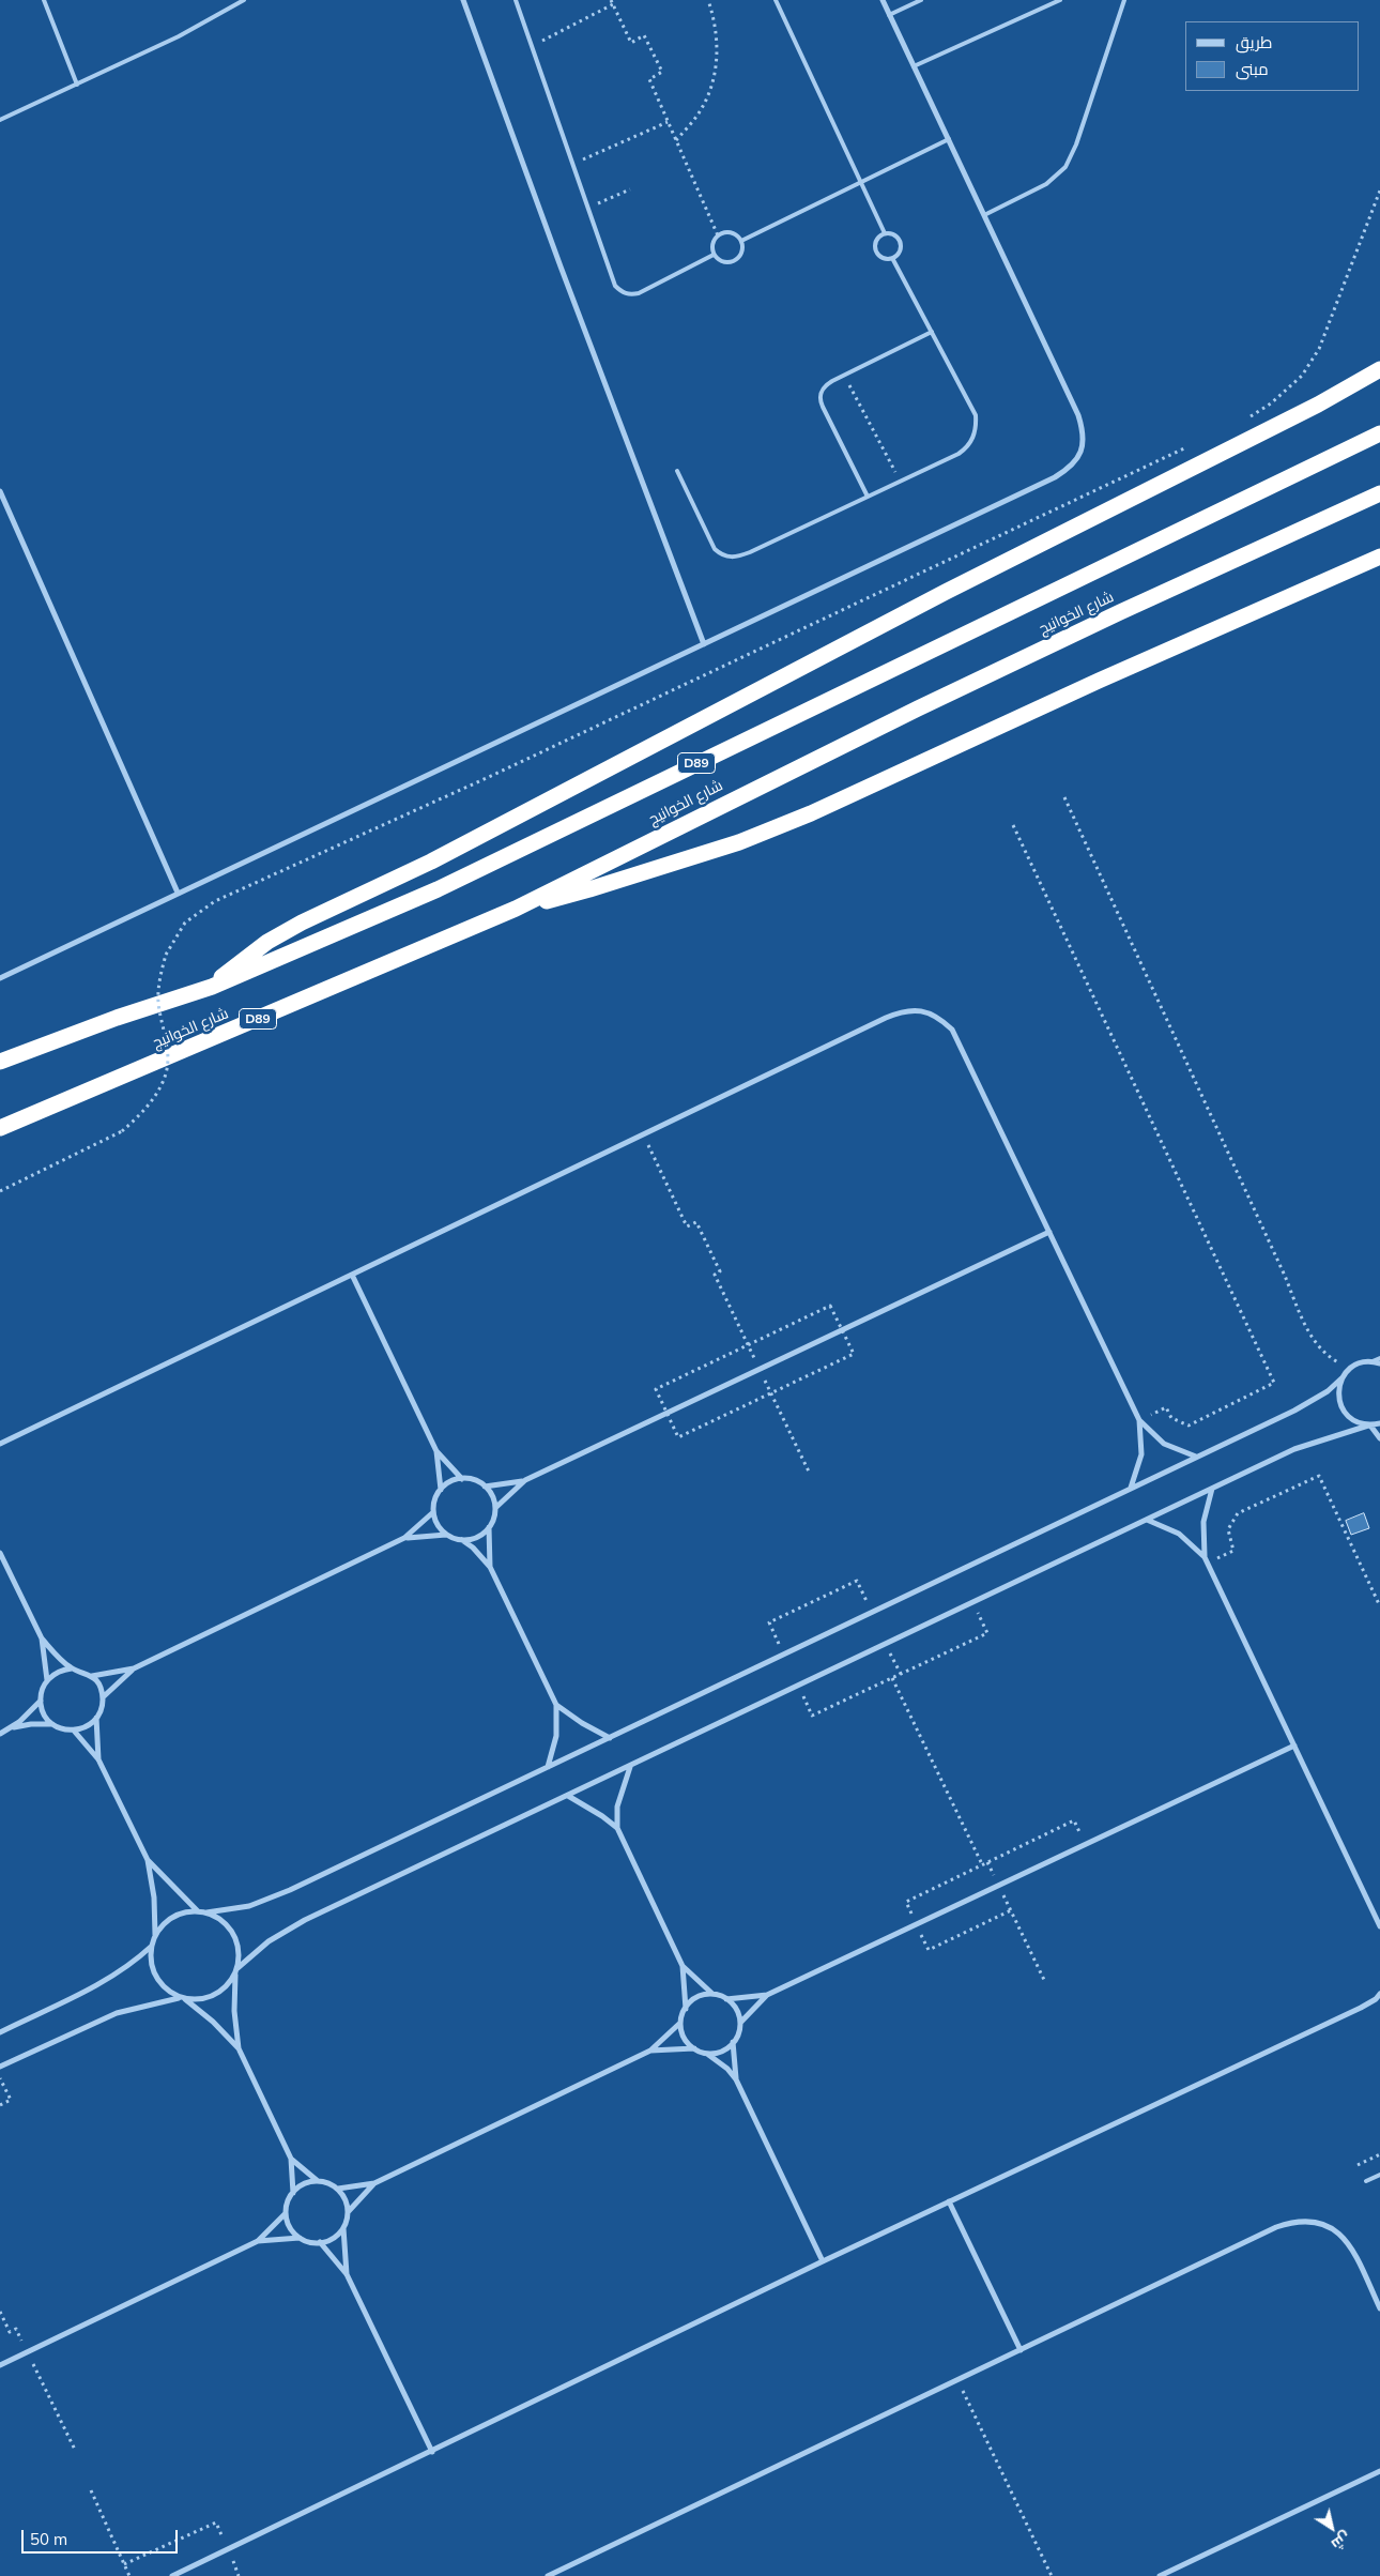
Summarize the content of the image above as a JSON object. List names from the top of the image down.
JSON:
{
  "streets": {
    "highway": ["شارع الخوانيج", "D89"]
  },
  "legend": ["طريق", "مبنى"],
  "scale_bar": "50 m",
  "north": "bottom right"
}
